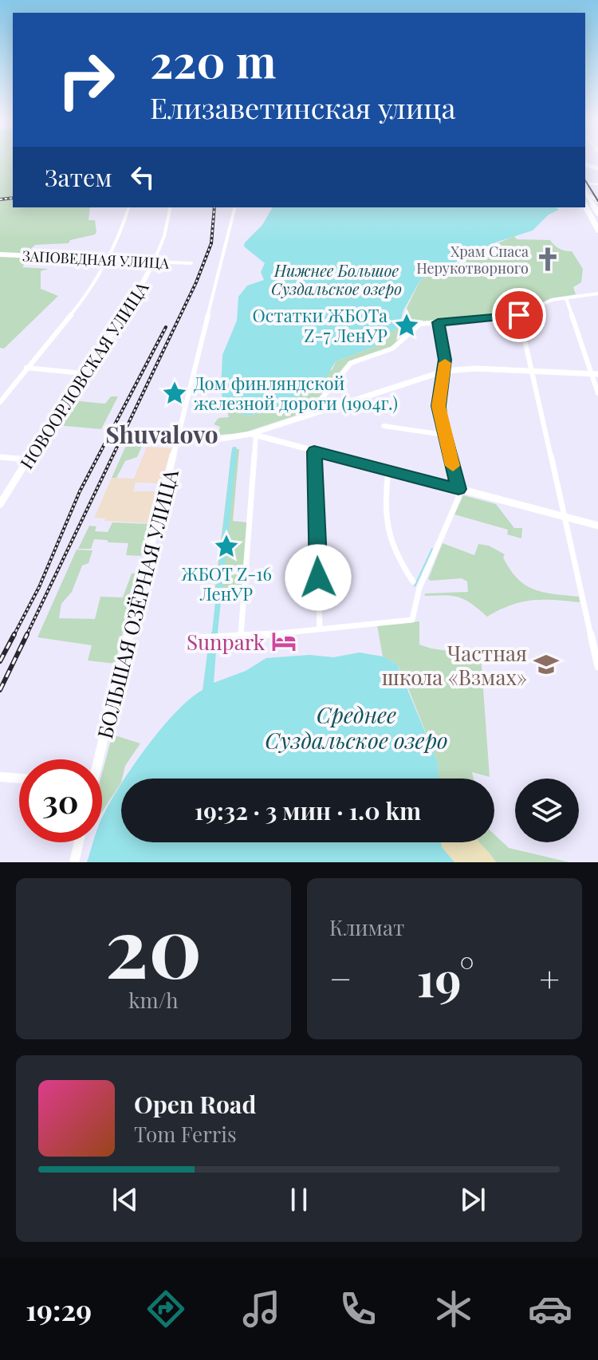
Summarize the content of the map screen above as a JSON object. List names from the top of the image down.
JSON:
{
  "streets": {
    "street": ["ЗАПОВЕДНАЯ УЛИЦА", "НОВООРЛОВСКАЯ УЛИЦА", "БОЛЬШАЯ ОЗЁРНАЯ УЛИЦА"]
  },
  "crossings": [
    ["ЗАПОВЕДНАЯ УЛИЦА", "НОВООРЛОВСКАЯ УЛИЦА"]
  ],
  "districts": ["Shuvalovo"],
  "water": ["Нижнее Большое Суздальское озеро", "Среднее Суздальское озеро"],
  "places": {
    "church": ["Храм Спаса Нерукотворного"],
    "place": ["Остатки ЖБОТа Z-7 ЛенУР", "Дом финляндской железной дороги (1904г.)", "ЖБОТ Z-16 ЛенУР"],
    "hotel": ["Sunpark"],
    "school or university": ["Частная школа «Взмах»"]
  },
  "page": {
    "turn": ["220 m", "Елизаветинская улица"],
    "then": "Затем",
    "limit": "30",
    "trip": "19:32 · 3 мин · 1.0 km",
    "tile": [
      ["20", "km/h"],
      "Климат"
    ],
    "heat": ["−", "19°", "+"],
    "song": ["Open Road", "Tom Ferris"],
    "tabs": "19:29"
  }
}
